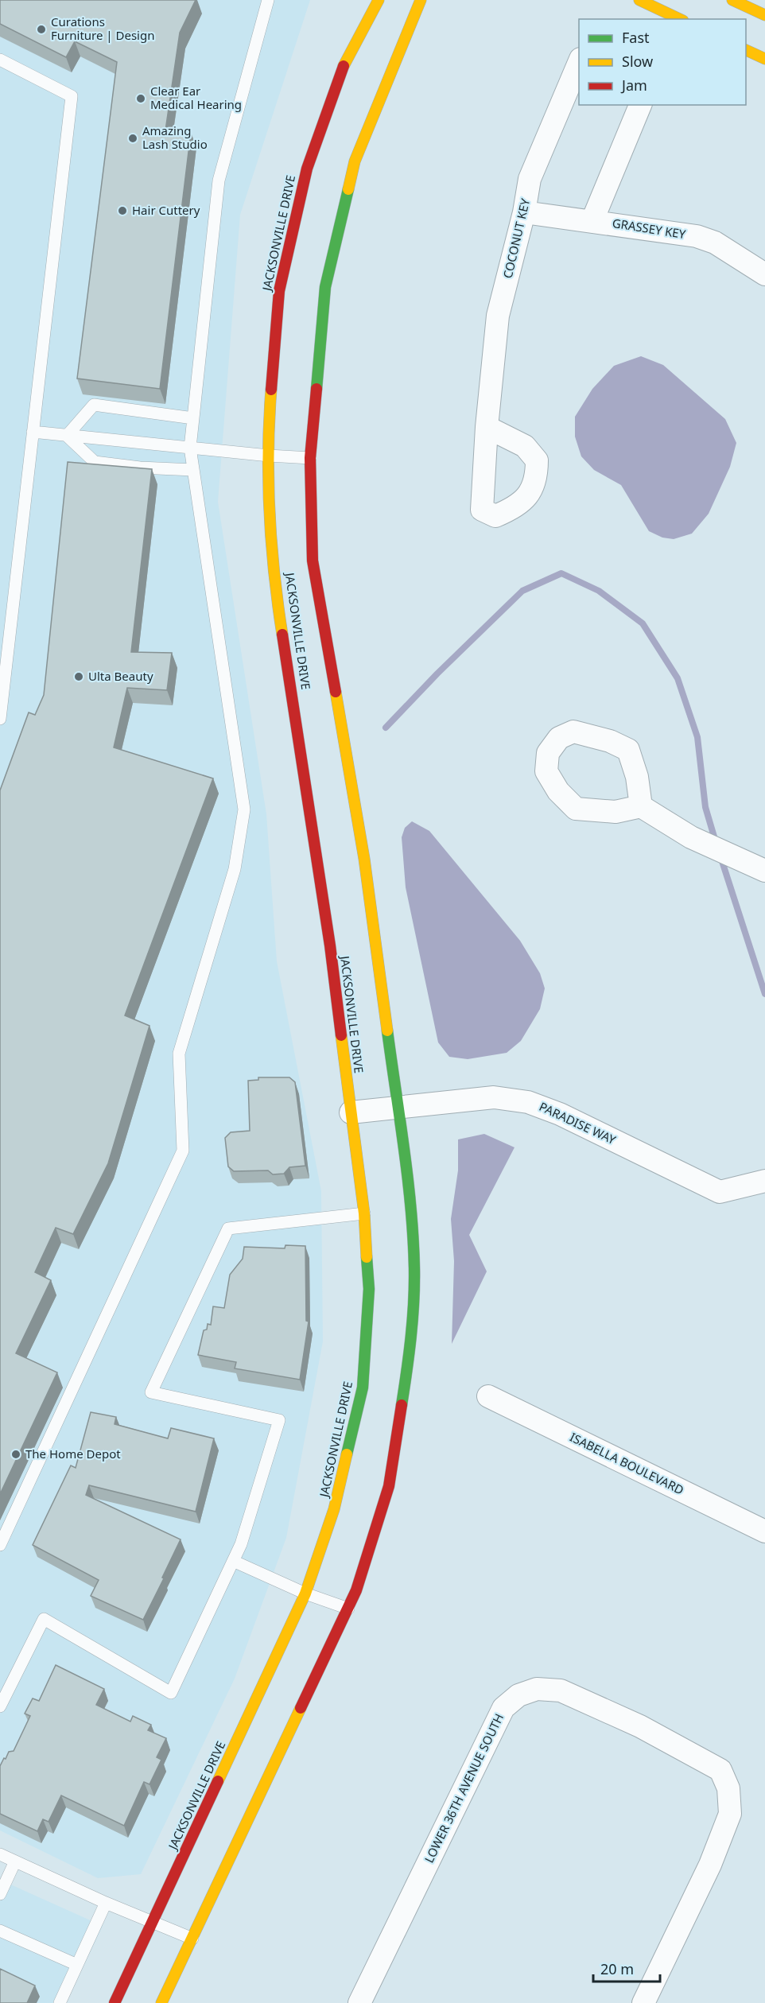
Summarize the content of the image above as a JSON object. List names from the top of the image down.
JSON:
{
  "streets": {
    "street": [
      "GRASSEY KEY",
      "JACKSONVILLE DRIVE",
      "COCONUT KEY",
      "PARADISE WAY",
      "ISABELLA BOULEVARD",
      "LOWER 36TH AVENUE SOUTH"
    ]
  },
  "crossings": [
    ["GRASSEY KEY", "COCONUT KEY"],
    ["JACKSONVILLE DRIVE", "PARADISE WAY"]
  ],
  "places": [
    "Curations Furniture | Design",
    "Clear Ear Medical Hearing",
    "Amazing Lash Studio",
    "Hair Cuttery",
    "Ulta Beauty",
    "The Home Depot"
  ],
  "legend": ["Fast", "Slow", "Jam"],
  "scale_bar": "20 m"
}
